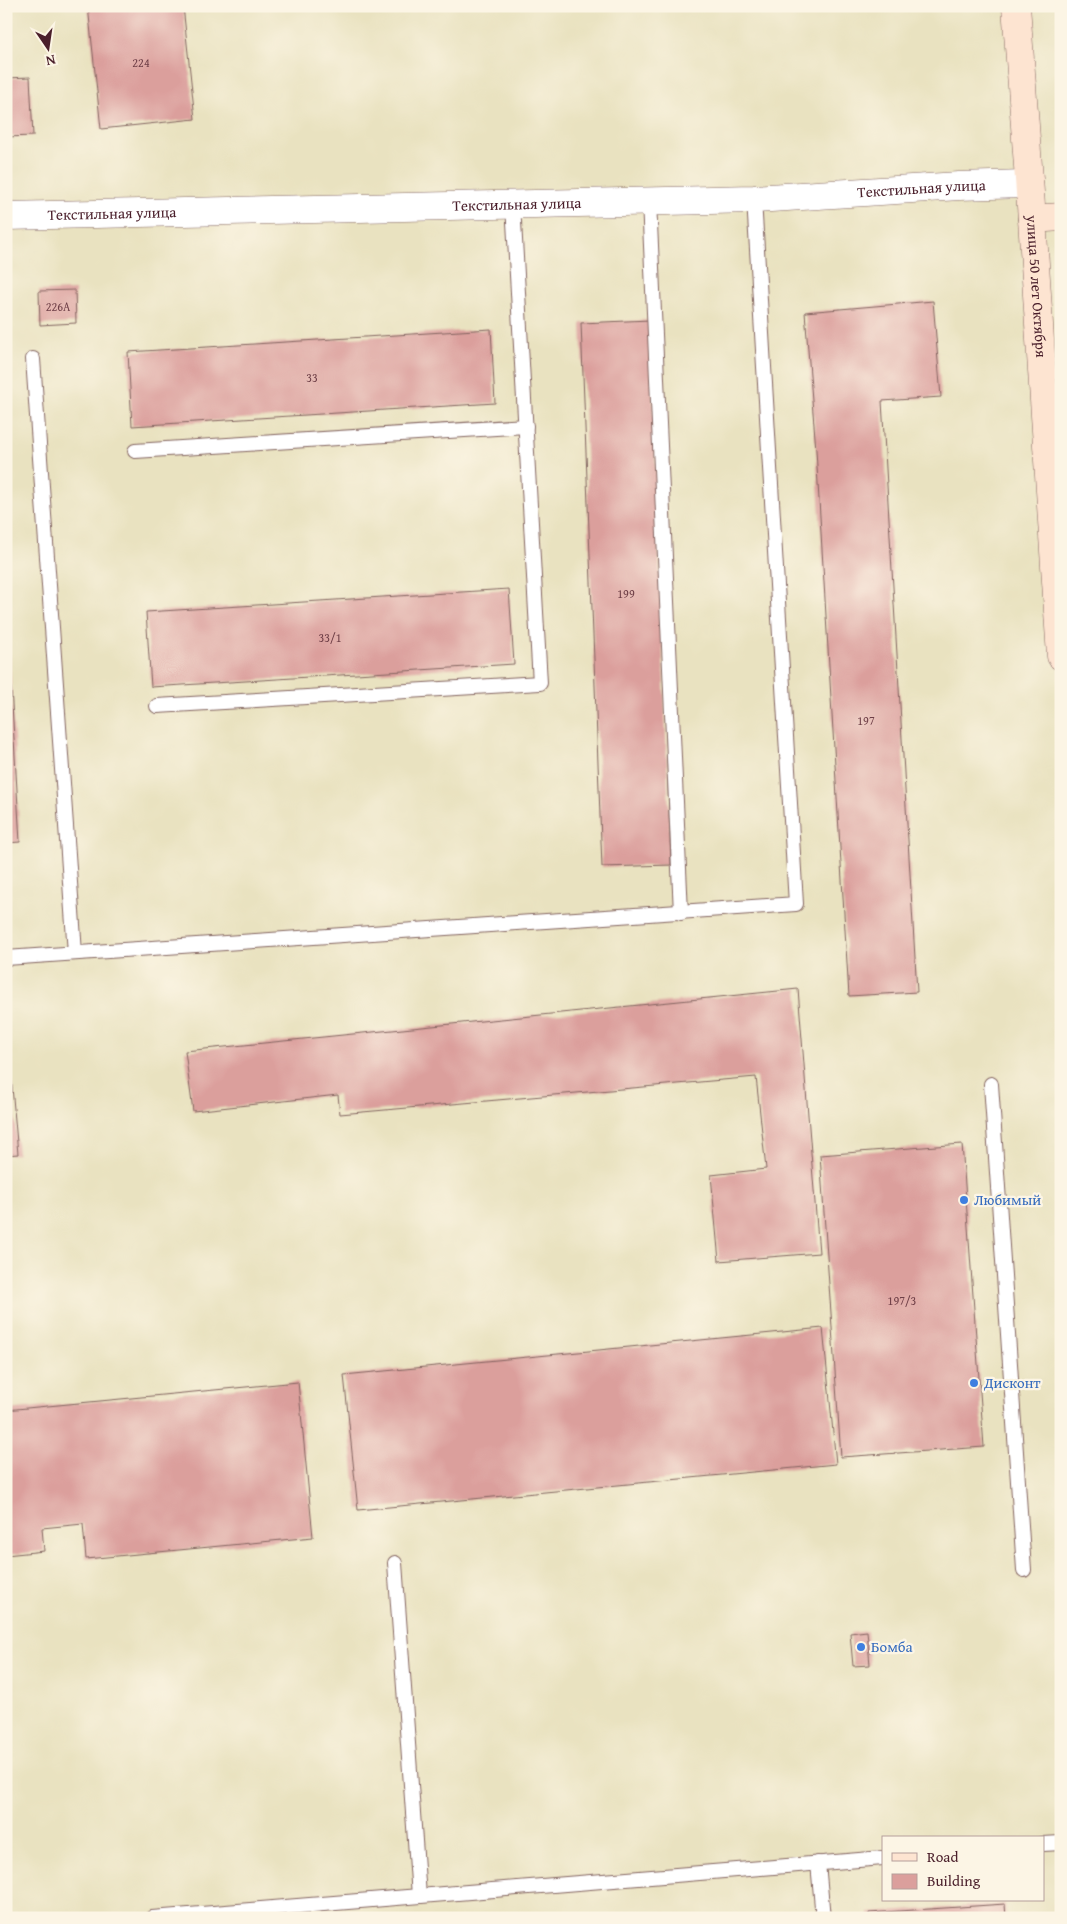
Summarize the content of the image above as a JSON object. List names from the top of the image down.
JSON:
{
  "streets": {
    "main road": ["улица 50 лет Октября"],
    "street": ["Текстильная улица"]
  },
  "crossings": [
    ["Текстильная улица", "улица 50 лет Октября"]
  ],
  "places": ["Любимый", "Дисконт", "Бомба"],
  "house_numbers": [
    "224",
    "226А",
    "33",
    "199",
    "33/1",
    "197",
    "197/3"
  ],
  "legend": ["Road", "Building"],
  "north": "bottom"
}
